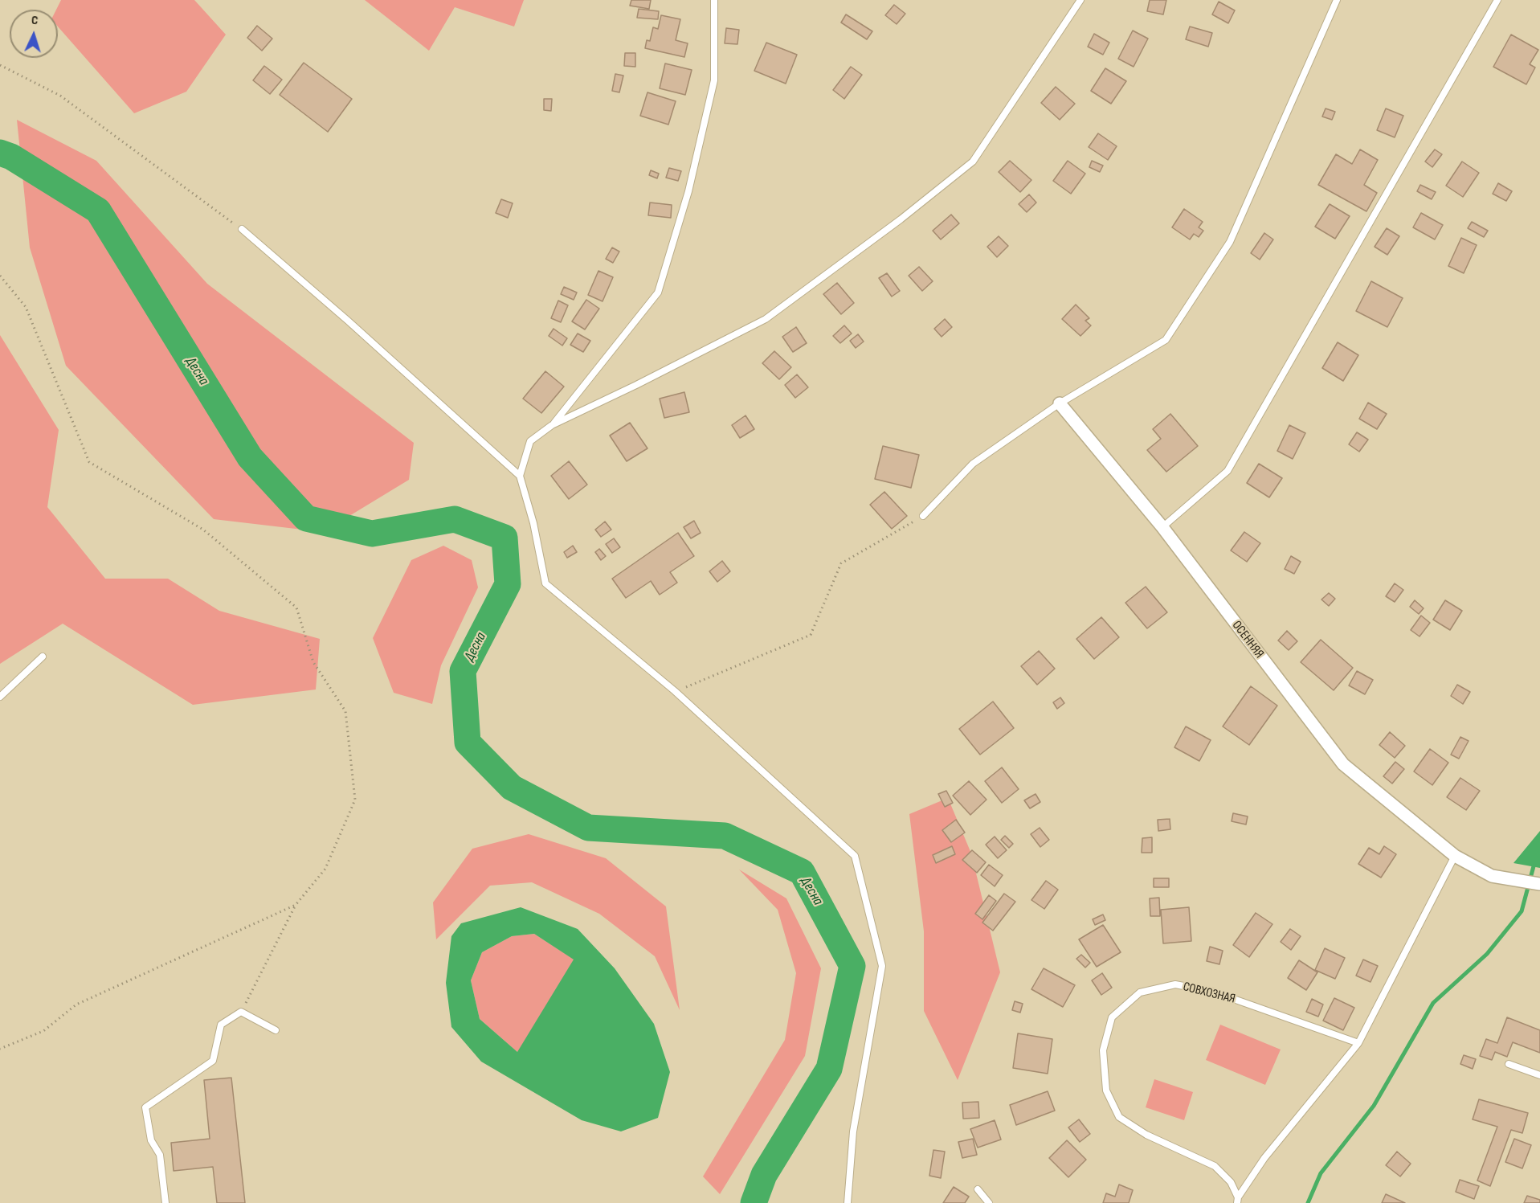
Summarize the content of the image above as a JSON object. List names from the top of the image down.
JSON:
{
  "streets": {
    "street": ["ОСЕННЯЯ"],
    "lane": ["СОВХОЗНАЯ"]
  },
  "crossings": [
    ["ОСЕННЯЯ", "СОВХОЗНАЯ"]
  ],
  "water": ["Десна"],
  "north": "top"
}
